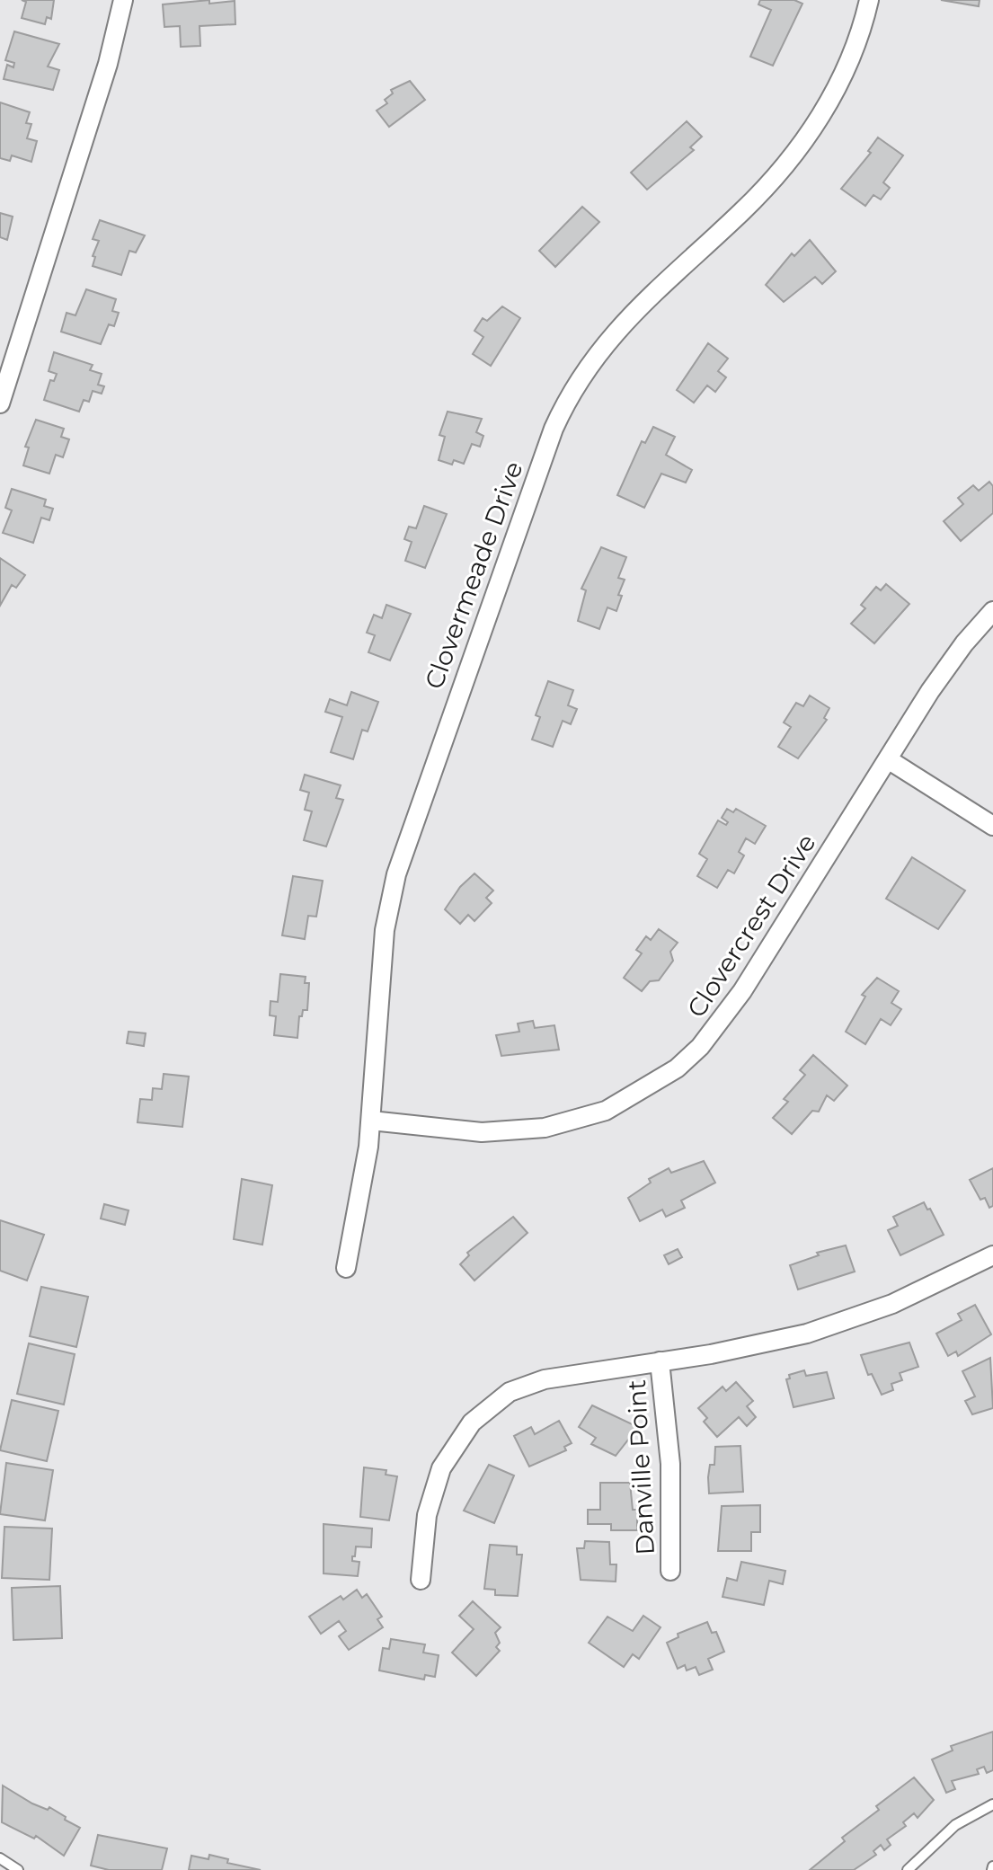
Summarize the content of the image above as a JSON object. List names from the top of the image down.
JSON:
{
  "streets": {
    "street": ["Clovermeade Drive", "Clovercrest Drive", "Danville Point"]
  },
  "crossings": [
    ["Clovermeade Drive", "Clovercrest Drive"]
  ]
}
